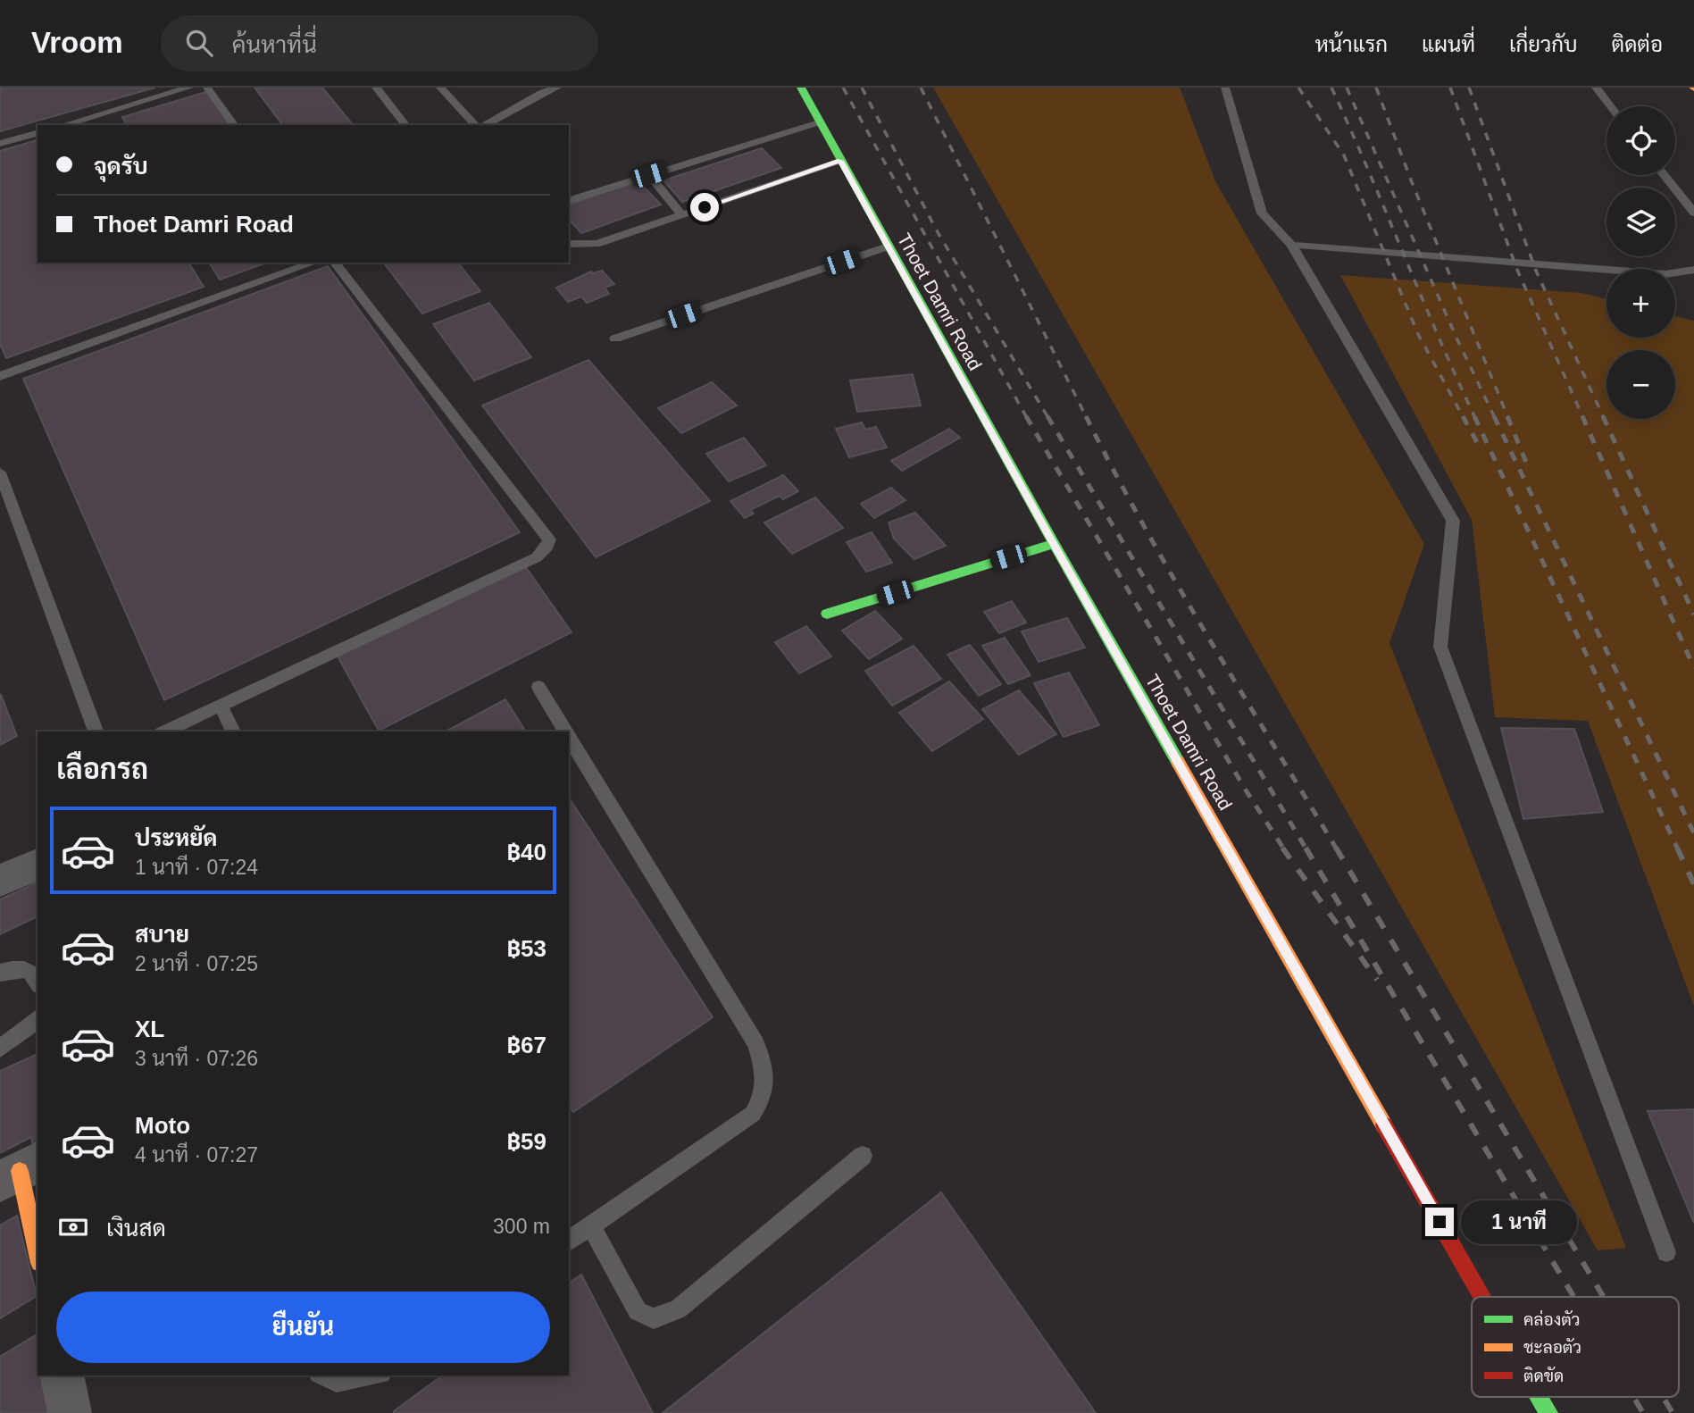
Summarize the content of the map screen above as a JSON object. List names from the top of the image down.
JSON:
{
  "streets": {
    "street": ["Thoet Damri Road"]
  },
  "legend": ["คล่องตัว", "ชะลอตัว", "ติดขัด"],
  "page": {
    "header": "Vroom",
    "search": "ค้นหาที่นี่",
    "nav": [
      "หน้าแรก",
      "แผนที่",
      "เกี่ยวกับ",
      "ติดต่อ"
    ],
    "map_buttons": ["+", "−"],
    "banner": ["จุดรับ", "Thoet Damri Road"],
    "heading": "เลือกรถ",
    "list": [
      {
        "name": "ประหยัด",
        "note": "1 นาที · 07:24",
        "value": "฿40"
      },
      {
        "name": "สบาย",
        "note": "2 นาที · 07:25",
        "value": "฿53"
      },
      {
        "name": "XL",
        "note": "3 นาที · 07:26",
        "value": "฿67"
      },
      {
        "name": "Moto",
        "note": "4 นาที · 07:27",
        "value": "฿59"
      }
    ],
    "pay": ["เงินสด", "300 m"],
    "bubble": "1 นาที",
    "buttons": "ยืนยัน"
  }
}
